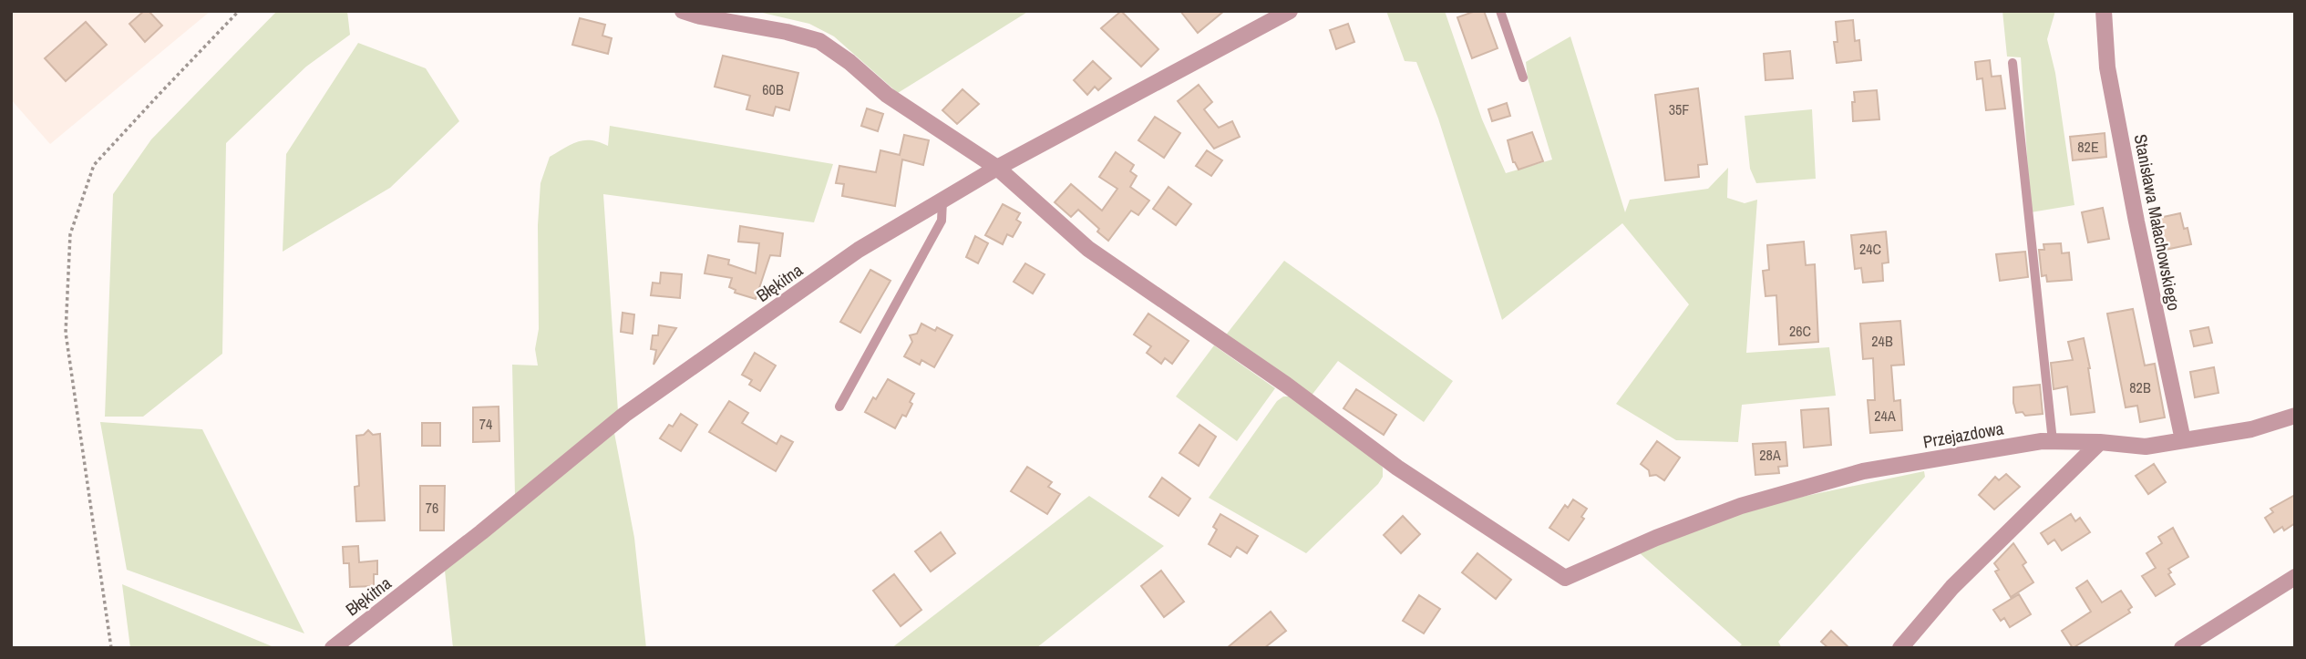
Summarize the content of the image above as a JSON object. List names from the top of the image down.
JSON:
{
  "streets": {
    "street": ["Stanisława Małachowskiego", "Błękitna", "Przejazdowa"]
  },
  "crossings": [
    ["Błękitna", "Przejazdowa"]
  ],
  "house_numbers": [
    "60B",
    "35F",
    "82E",
    "24C",
    "26C",
    "24B",
    "82B",
    "24A",
    "74",
    "28A",
    "76"
  ]
}
